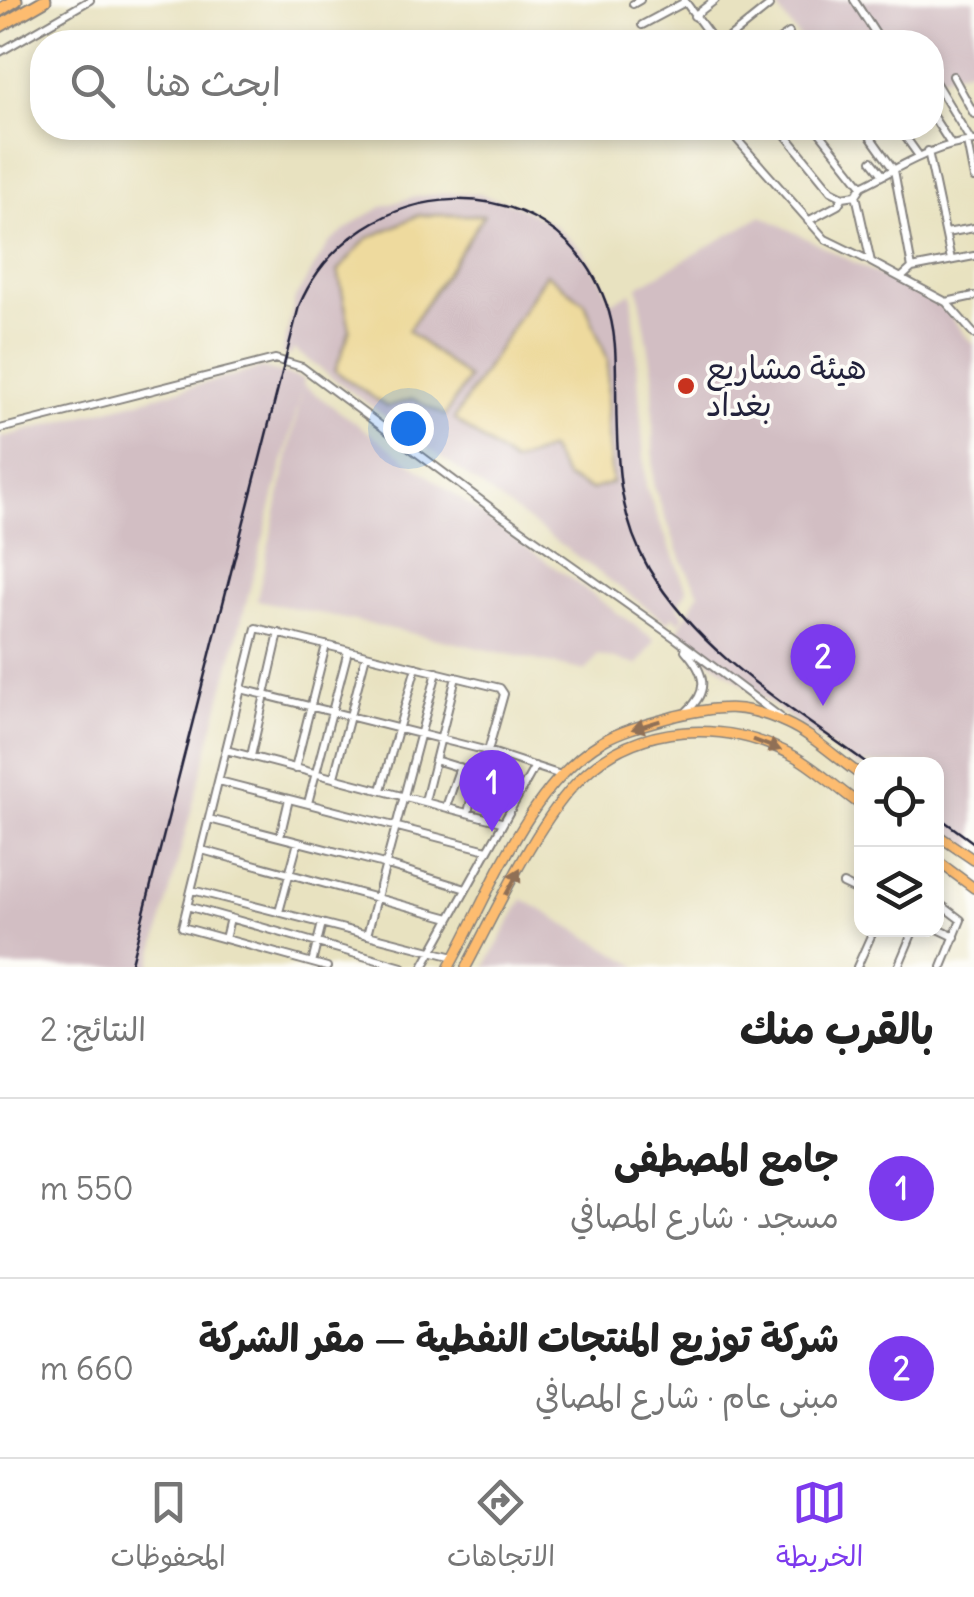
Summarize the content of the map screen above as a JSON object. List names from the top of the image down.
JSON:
{
  "places": ["هيئة مشاريع بغداد"],
  "page": {
    "search": "ابحث هنا",
    "pins": ["2", "1"],
    "heading": ["بالقرب منك", "النتائج: 2"],
    "list": [
      {
        "mark": "1",
        "name": "جامع المصطفى",
        "note": "مسجد · شارع المصافي",
        "value": "550 m"
      },
      {
        "mark": "2",
        "name": "شركة توزيع المنتجات النفطية — مقر الشركة",
        "note": "مبنى عام · شارع المصافي",
        "value": "660 m"
      }
    ],
    "nav": ["الخريطة", "الاتجاهات", "المحفوظات"]
  }
}
